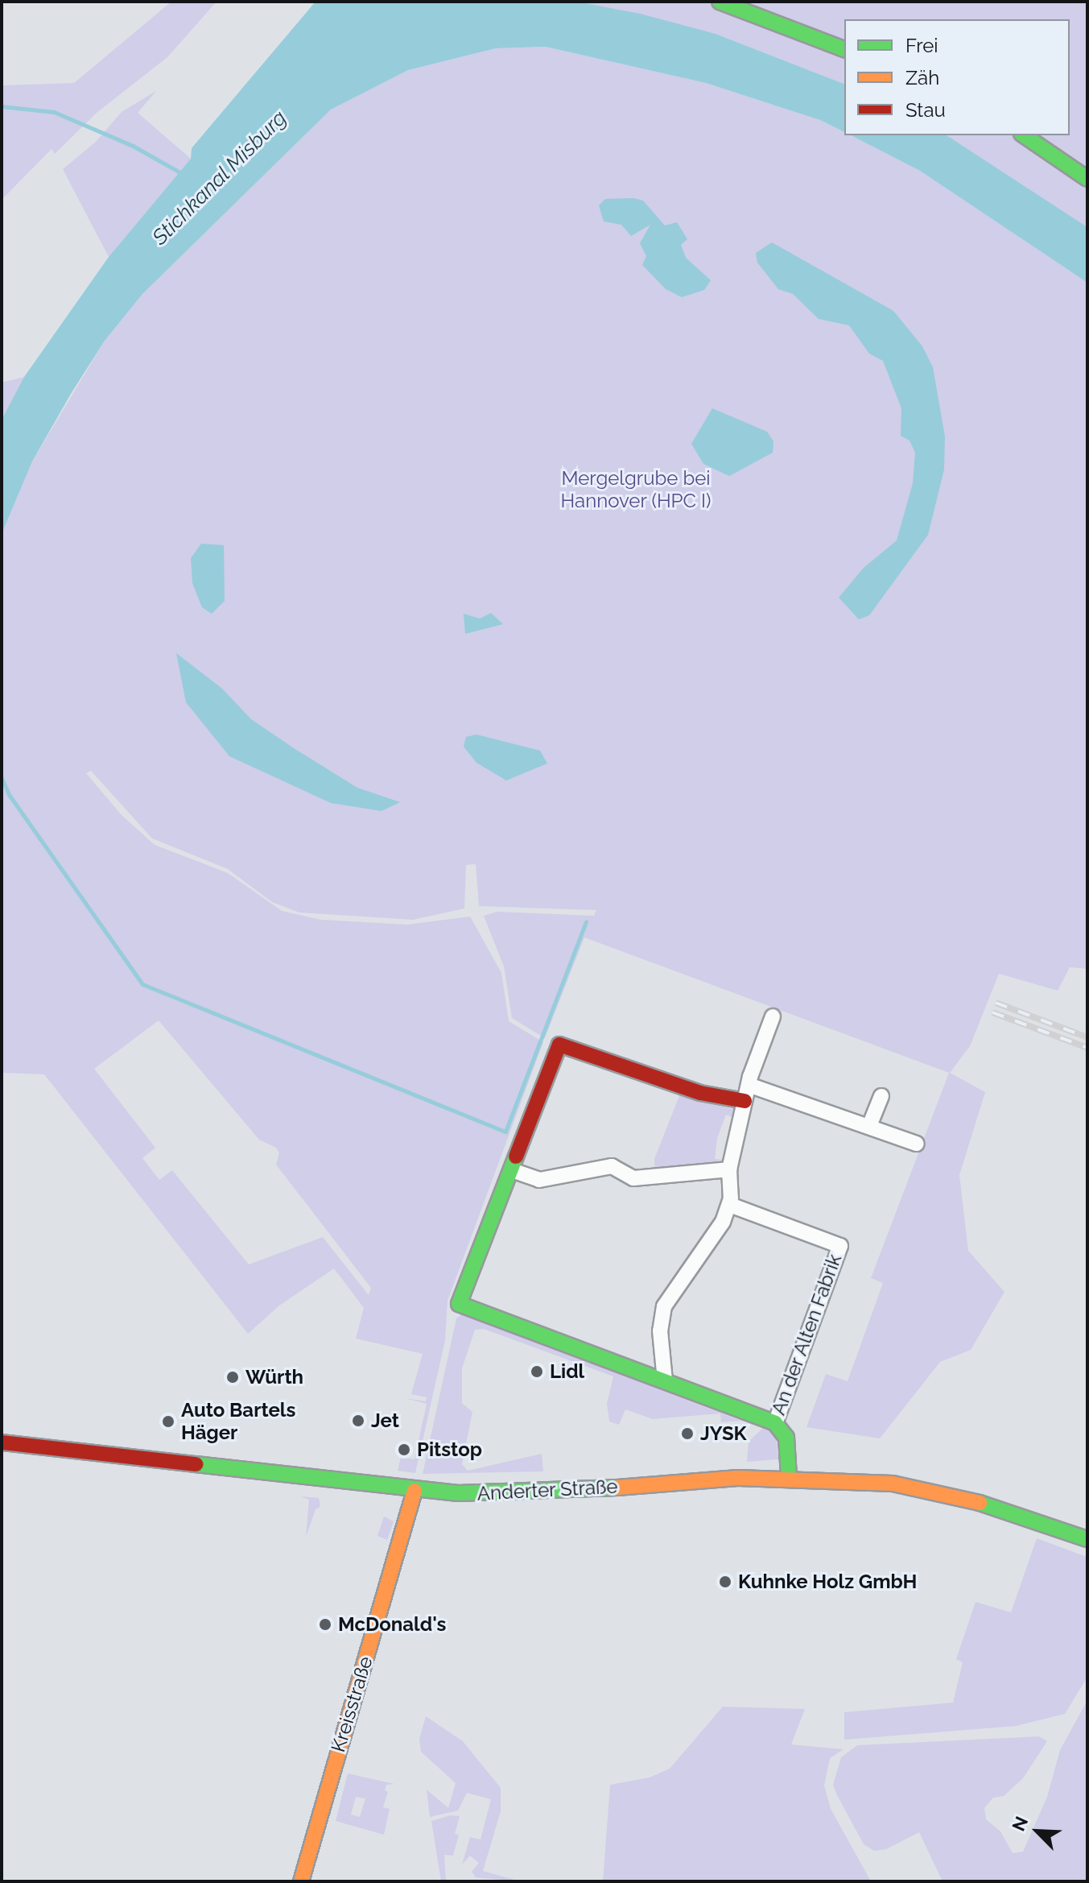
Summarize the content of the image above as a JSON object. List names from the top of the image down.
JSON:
{
  "streets": {
    "street": ["An der Alten Fabrik", "Anderter Straße", "Kreisstraße"]
  },
  "crossings": [
    ["Anderter Straße", "Kreisstraße"]
  ],
  "water": ["Stichkanal Misburg"],
  "parks": ["Mergelgrube bei Hannover (HPC I)"],
  "places": [
    "Lidl",
    "Würth",
    "Jet",
    "Auto Bartels Häger",
    "JYSK",
    "Pitstop",
    "Kuhnke Holz GmbH",
    "McDonald's"
  ],
  "legend": ["Frei", "Zäh", "Stau"],
  "north": "top left"
}
